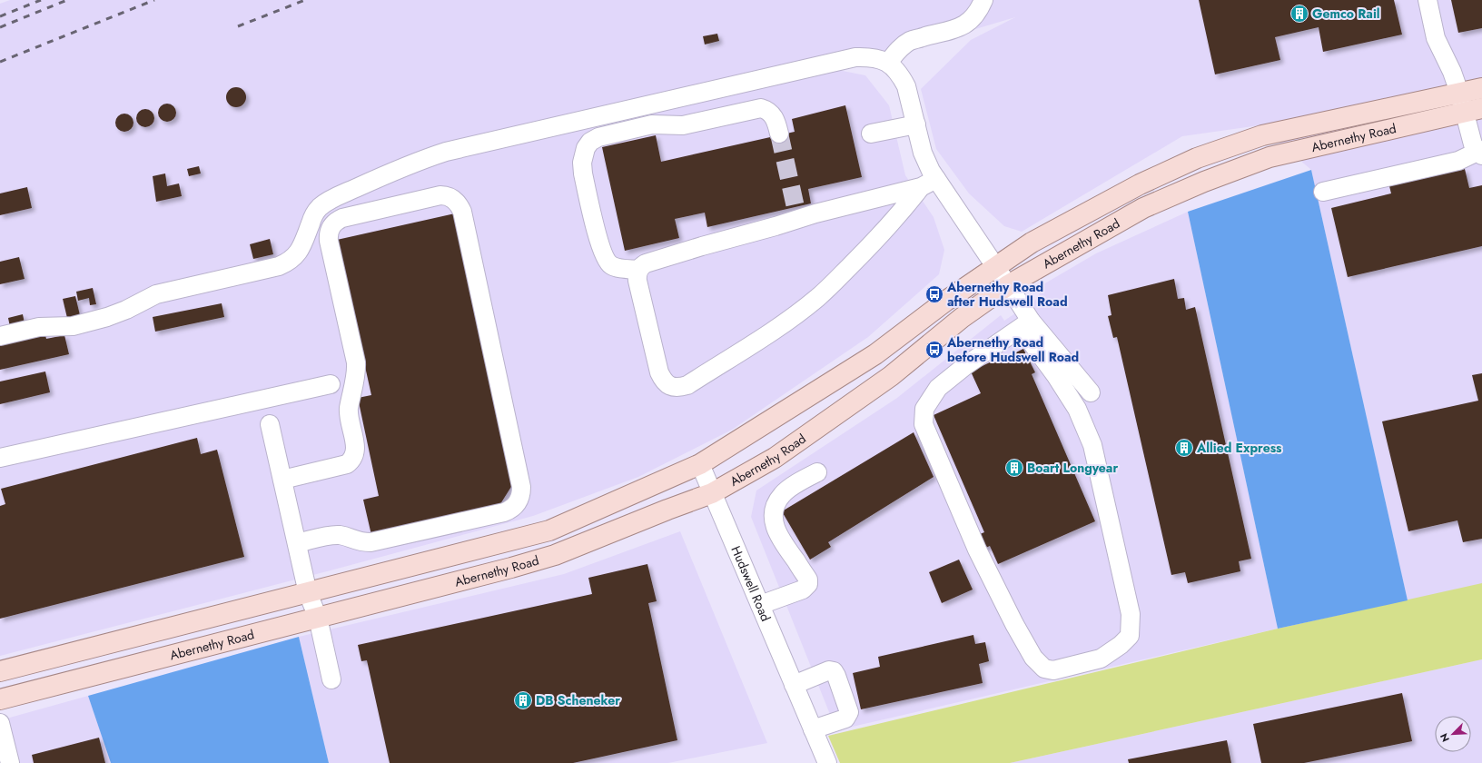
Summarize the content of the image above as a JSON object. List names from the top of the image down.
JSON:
{
  "streets": {
    "main road": ["Abernethy Road"],
    "street": ["Hudswell Road"]
  },
  "crossings": [
    ["Abernethy Road", "Hudswell Road"]
  ],
  "places": {
    "building": [
      "Gemco Rail",
      "Allied Express",
      "Boart Longyear",
      "DB Scheneker"
    ],
    "bus stop": ["Abernethy Road after Hudswell Road", "Abernethy Road before Hudswell Road"]
  },
  "north": "bottom left"
}
